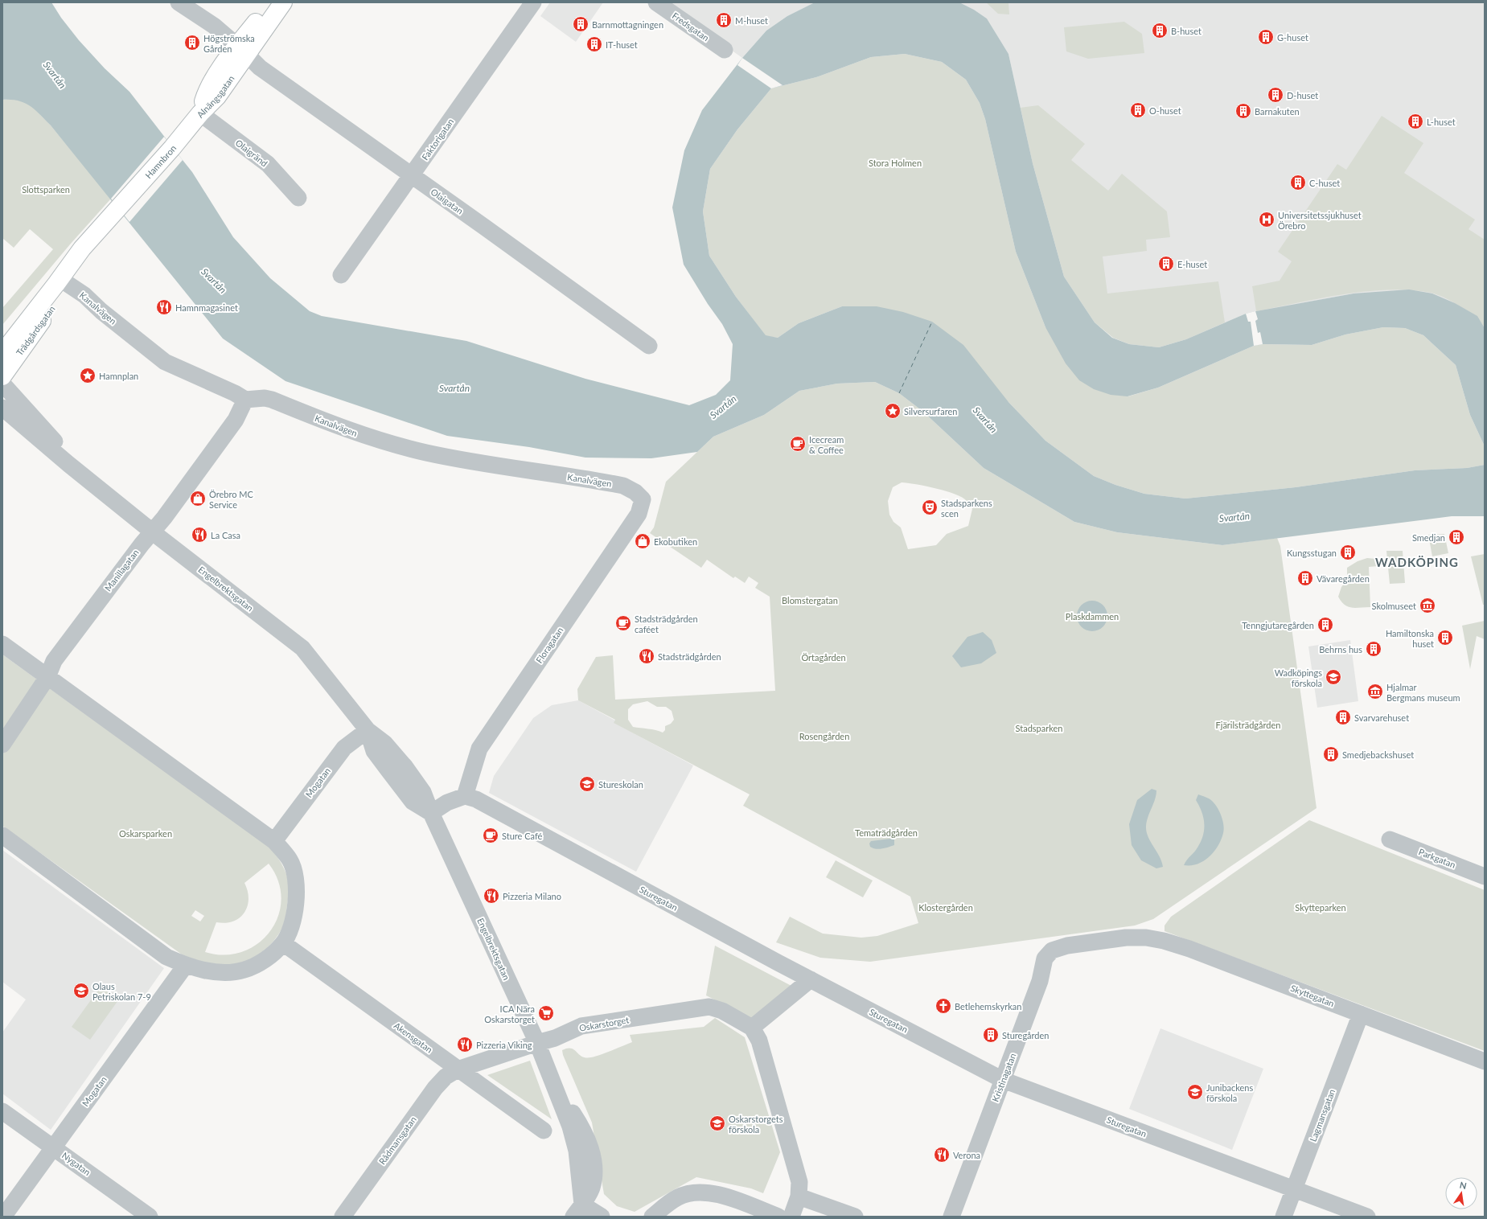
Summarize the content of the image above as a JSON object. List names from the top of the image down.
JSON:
{
  "streets": {
    "main road": ["Alnängsgatan", "Hamnbron", "Trädgårdsgatan"],
    "street": [
      "Fredsgatan",
      "Faktorigatan",
      "Olaigränd",
      "Olaigatan",
      "Kanalvägen",
      "Manillagatan",
      "Engelbrektsgatan",
      "Floragatan",
      "Mogatan",
      "Parkgatan",
      "Sturegatan",
      "Skyttegatan",
      "Oskarstorget",
      "Akensgatan",
      "Kristinagatan",
      "Lagmansgatan",
      "Rådmansgatan",
      "Nygatan"
    ]
  },
  "crossings": [
    ["Alnängsgatan", "Olaigränd"],
    ["Alnängsgatan", "Hamnbron"],
    ["Alnängsgatan", "Olaigatan"],
    ["Faktorigatan", "Olaigatan"],
    ["Olaigränd", "Hamnbron"],
    ["Hamnbron", "Kanalvägen"],
    ["Hamnbron", "Trädgårdsgatan"],
    ["Kanalvägen", "Trädgårdsgatan"],
    ["Kanalvägen", "Manillagatan"],
    ["Kanalvägen", "Floragatan"],
    ["Manillagatan", "Engelbrektsgatan"],
    ["Engelbrektsgatan", "Mogatan"],
    ["Engelbrektsgatan", "Oskarstorget"],
    ["Floragatan", "Sturegatan"],
    ["Mogatan", "Nygatan"],
    ["Sturegatan", "Kristinagatan"],
    ["Sturegatan", "Lagmansgatan"],
    ["Skyttegatan", "Kristinagatan"],
    ["Skyttegatan", "Lagmansgatan"],
    ["Oskarstorget", "Akensgatan"],
    ["Oskarstorget", "Rådmansgatan"],
    ["Akensgatan", "Rådmansgatan"]
  ],
  "districts": ["WADKÖPING"],
  "water": ["Svartån"],
  "parks": [
    "Stora Holmen",
    "Slottsparken",
    "Blomstergatan",
    "Plaskdammen",
    "Örtagården",
    "Fjärilsträdgården",
    "Stadsparken",
    "Rosengården",
    "Tematrädgården",
    "Oskarsparken",
    "Klostergården",
    "Skytteparken"
  ],
  "places": {
    "building": [
      "M-huset",
      "Barnmottagningen",
      "B-huset",
      "G-huset",
      "Högströmska Gården",
      "IT-huset",
      "D-huset",
      "O-huset",
      "Barnakuten",
      "L-huset",
      "C-huset",
      "E-huset",
      "Smedjan",
      "Kungsstugan",
      "Vävaregården",
      "Tenngjutaregården",
      "Hamiltonska huset",
      "Behrns hus",
      "Svarvarehuset",
      "Smedjebackshuset",
      "Sturegården"
    ],
    "hospital": ["Universitetssjukhuset Örebro"],
    "restaurant": [
      "Hamnmagasinet",
      "La Casa",
      "Stadsträdgården",
      "Pizzeria Milano",
      "Pizzeria Viking",
      "Verona"
    ],
    "place": ["Hamnplan", "Silversurfaren"],
    "cafe": ["Icecream & Coffee", "Stadsträdgården caféet", "Sture Café"],
    "shop": ["Örebro MC Service", "Ekobutiken"],
    "theatre": ["Stadsparkens scen"],
    "museum": ["Skolmuseet", "Hjalmar Bergmans museum"],
    "school or university": [
      "Wadköpings förskola",
      "Stureskolan",
      "Olaus Petriskolan 7-9",
      "Junibackens förskola",
      "Oskarstorgets förskola"
    ],
    "church": ["Betlehemskyrkan"],
    "supermarket": ["ICA Nära Oskarstorget"]
  },
  "north": "top"
}
